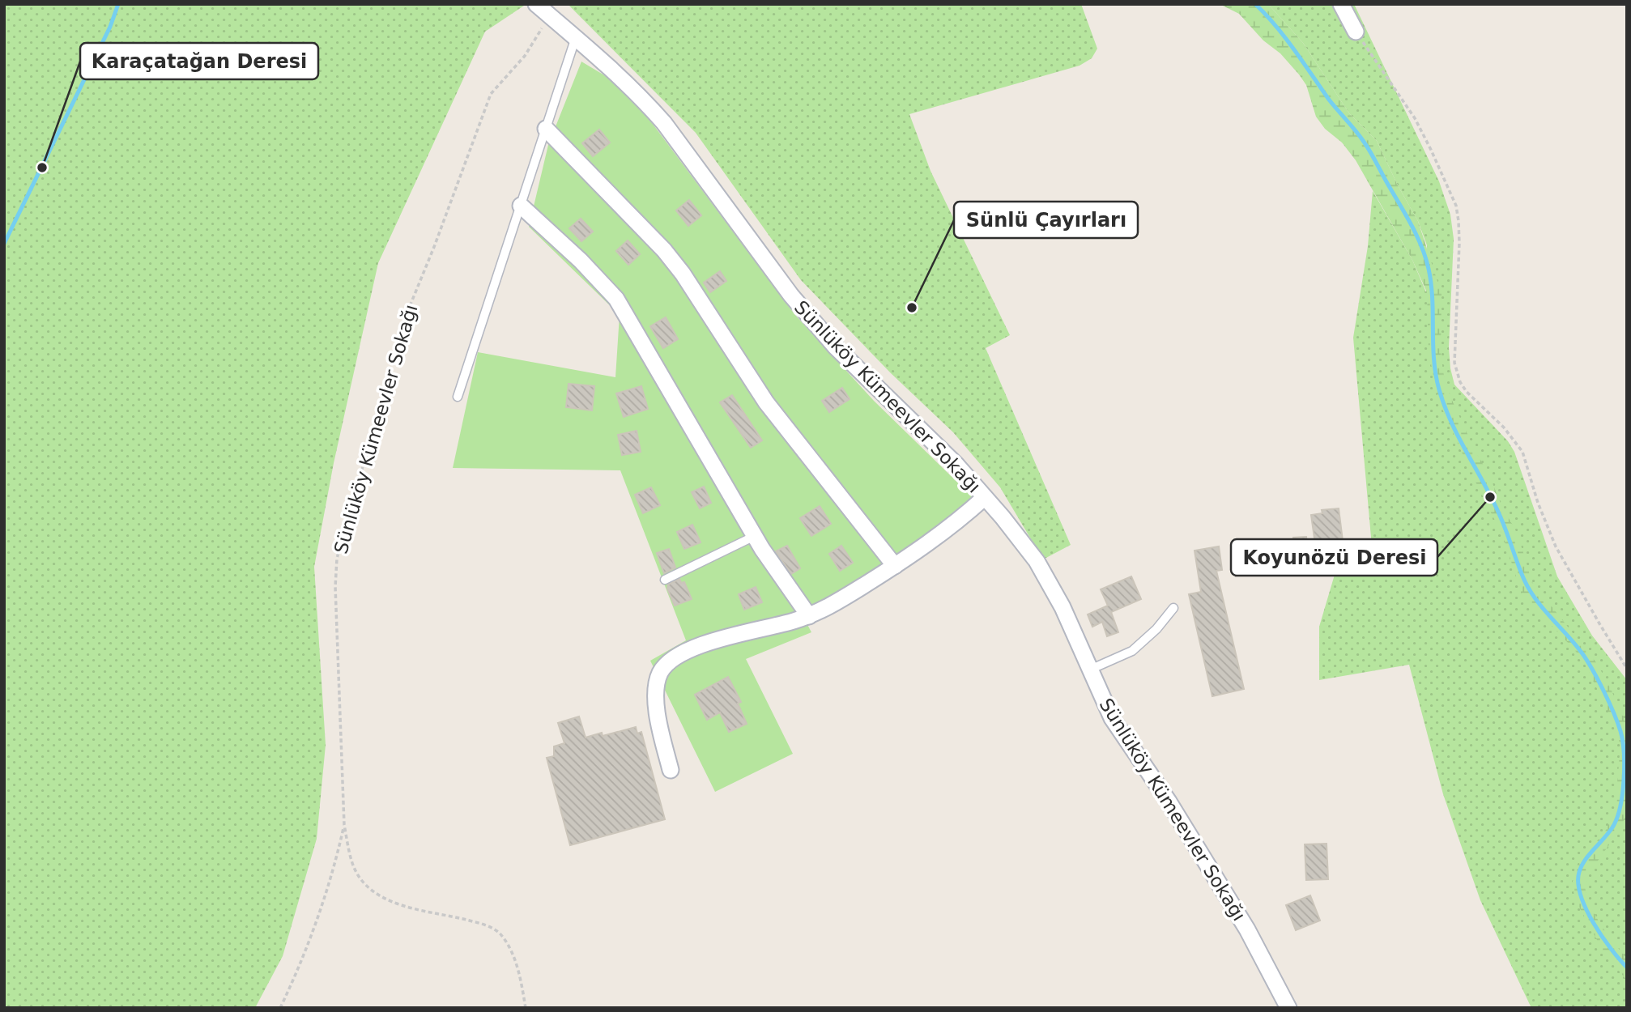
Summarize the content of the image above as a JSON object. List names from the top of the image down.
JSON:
{
  "streets": {
    "street": ["Sünlüköy Kümeevler Sokağı"]
  },
  "places": ["Karaçatağan Deresi", "Sünlü Çayırları", "Koyunözü Deresi"]
}
